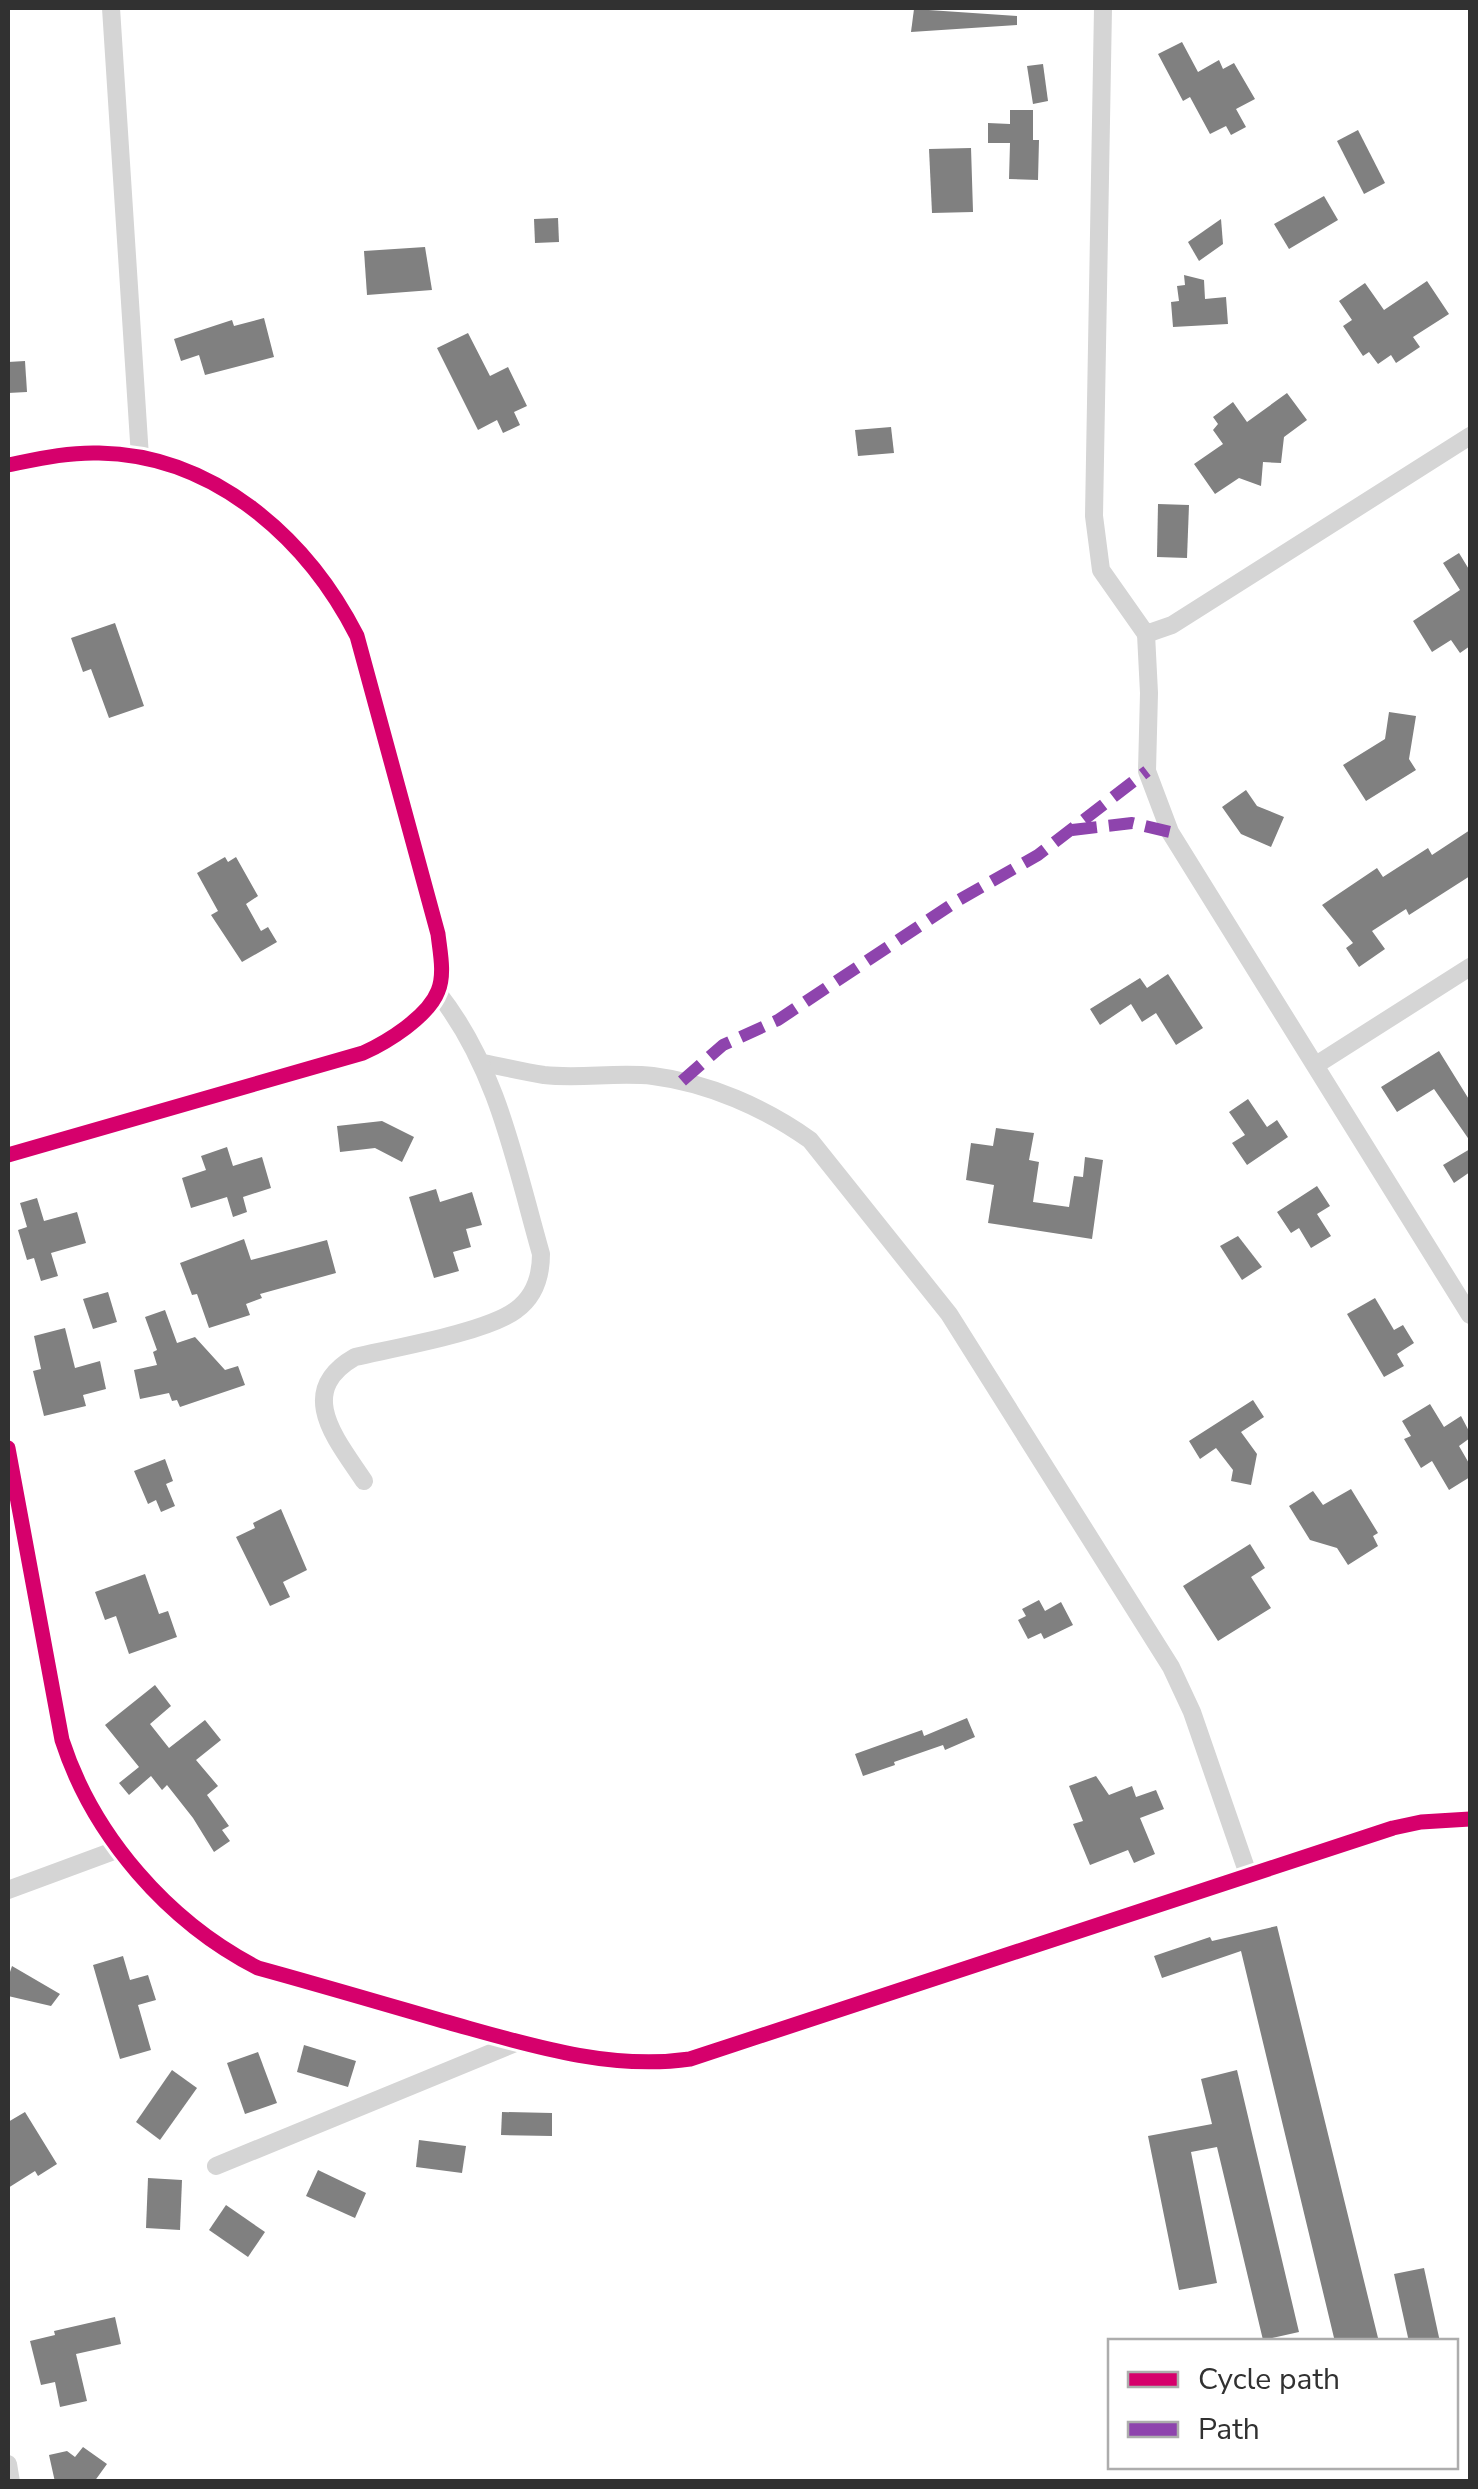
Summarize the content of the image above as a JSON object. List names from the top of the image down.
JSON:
{
  "legend": ["Cycle path", "Path"]
}
